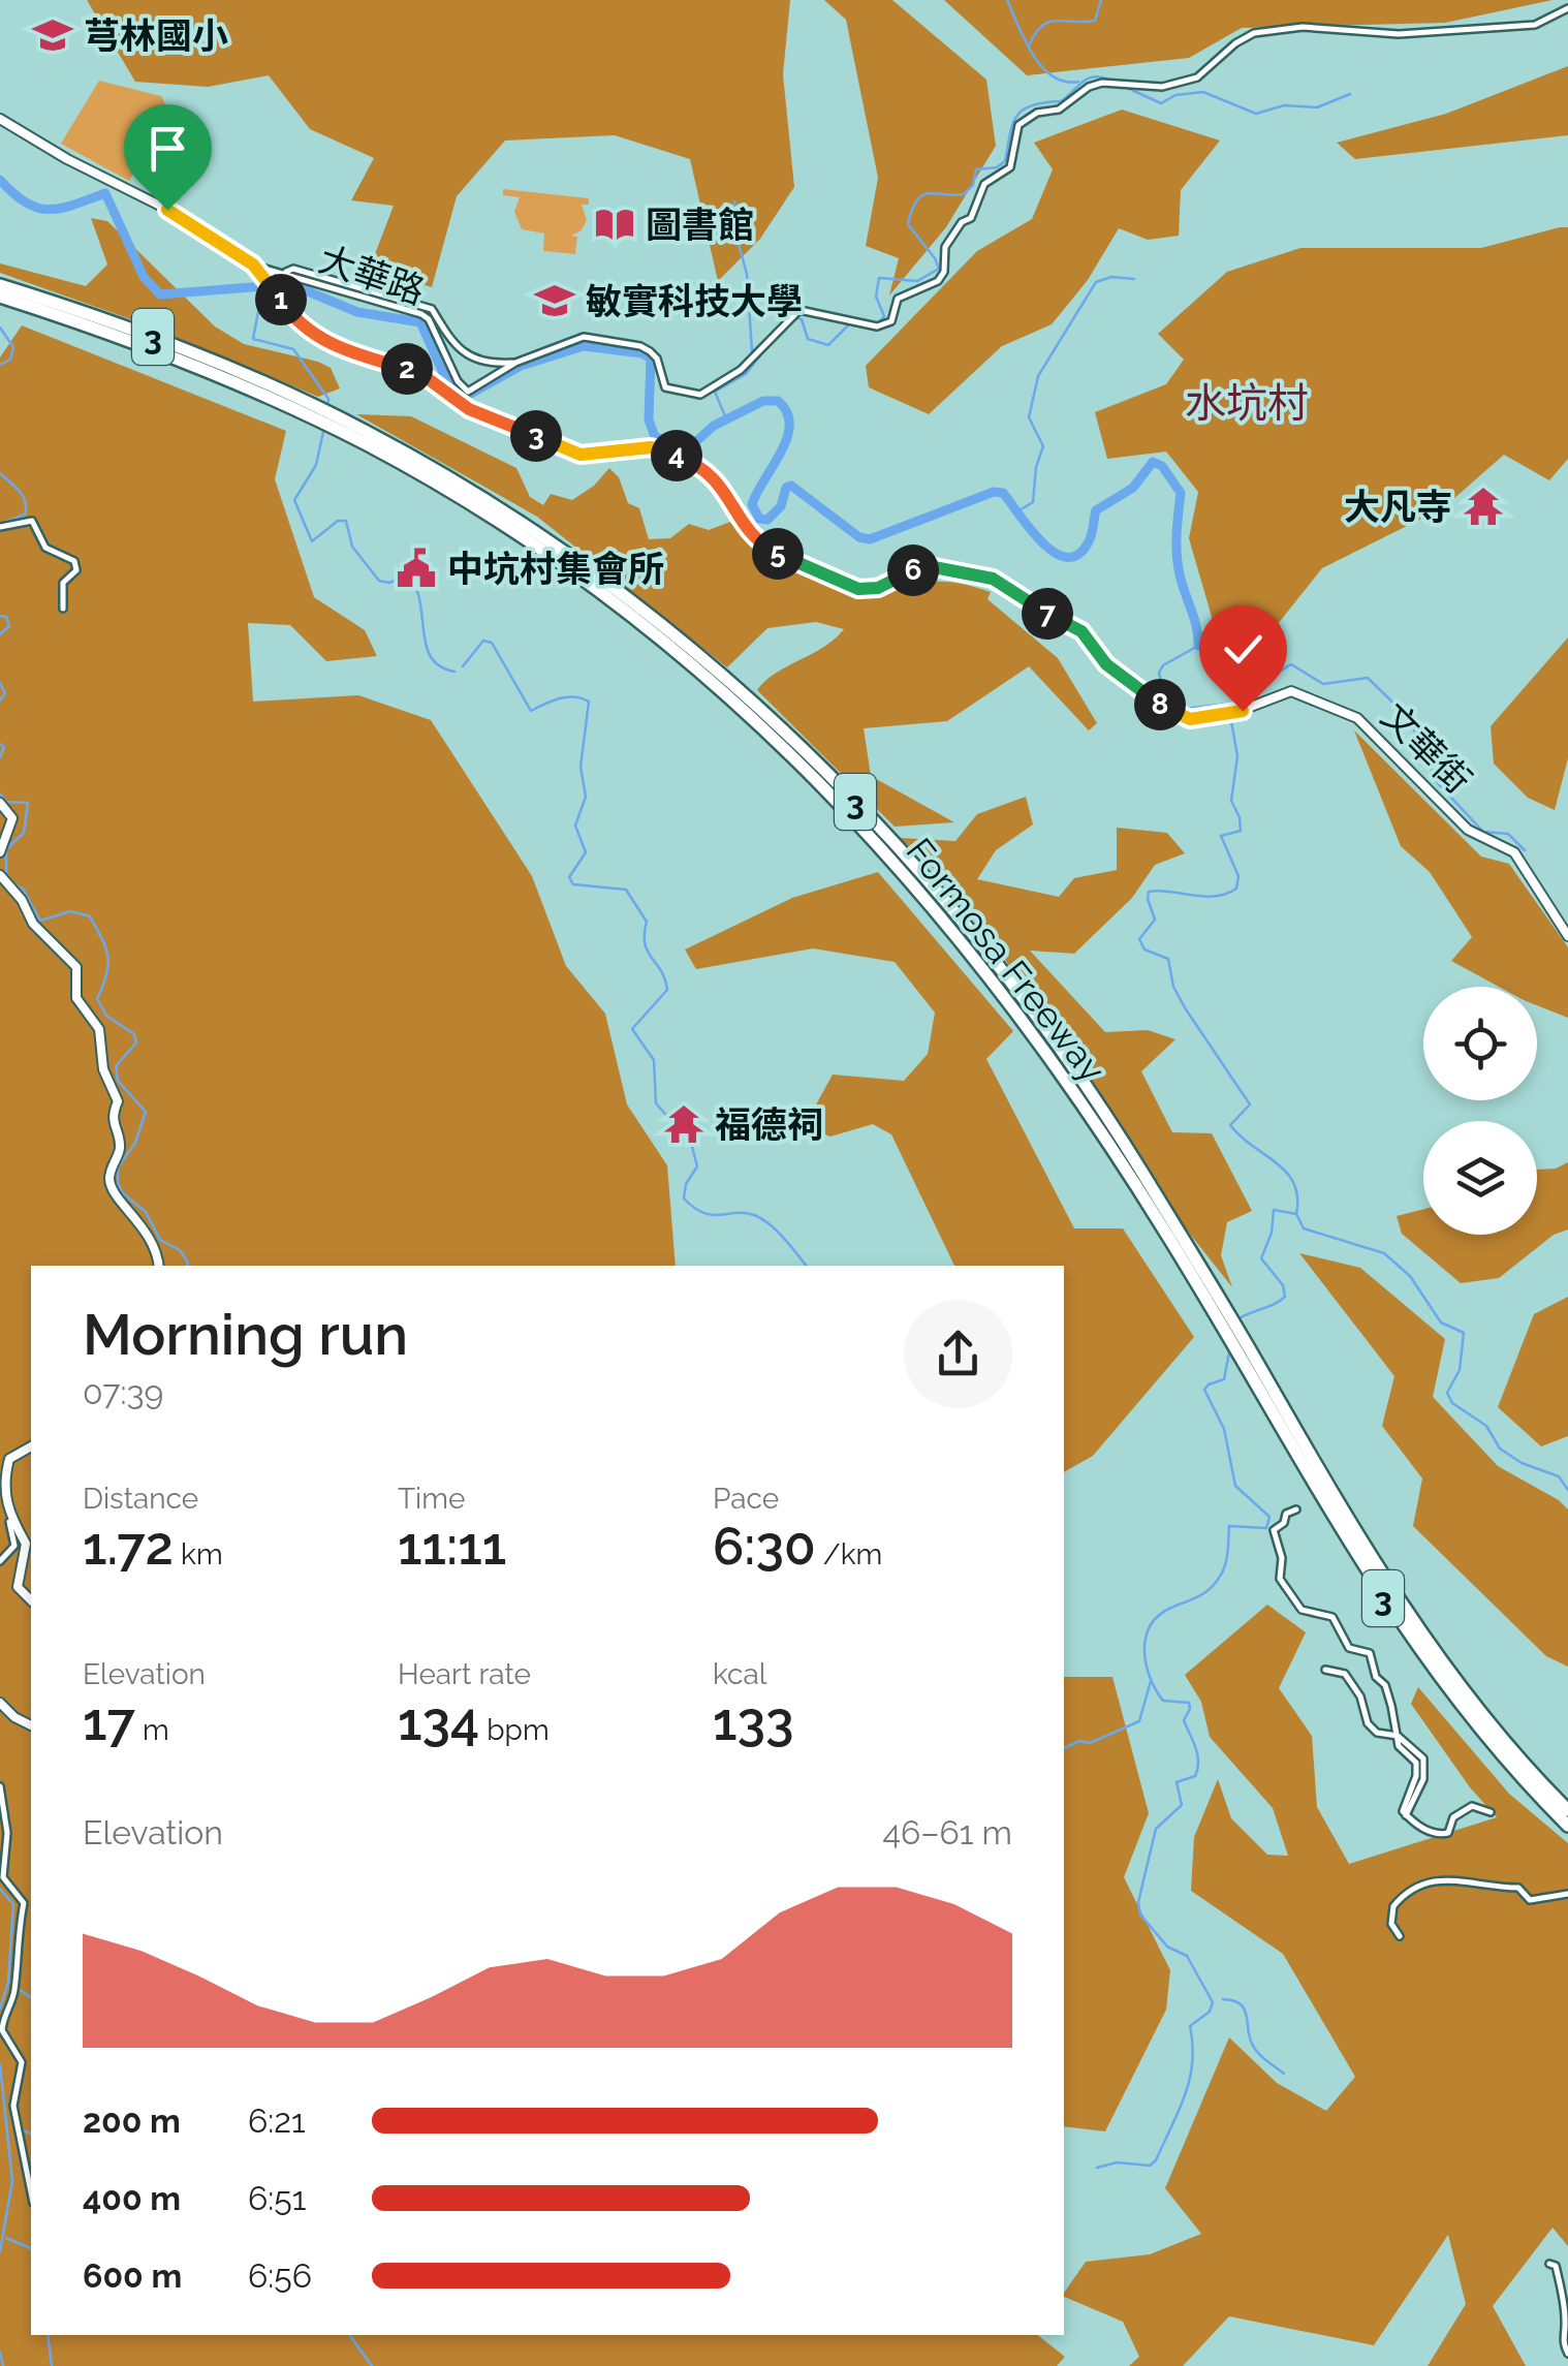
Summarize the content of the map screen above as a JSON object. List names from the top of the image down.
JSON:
{
  "streets": {
    "highway": ["3", "Formosa Freeway"],
    "street": ["大華路", "文華街"]
  },
  "crossings": [
    ["大華路", "文華街"]
  ],
  "districts": ["水坑村"],
  "places": {
    "school or university": ["芎林國小", "敏實科技大學"],
    "library": ["圖書館"],
    "temple": ["大凡寺", "福德祠"],
    "public building": ["中坑村集會所"]
  },
  "page": {
    "pins": [
      "1",
      "2",
      "3",
      "4",
      "5",
      "6",
      "7",
      "8"
    ],
    "heading": ["Morning run", "07:39"],
    "stats": [
      ["Distance", "1.72 km"],
      ["Time", "11:11"],
      ["Pace", "6:30 /km"],
      ["Elevation", "17 m"],
      ["Heart rate", "134 bpm"],
      ["kcal", "133"]
    ],
    "chart": ["Elevation", "46–61 m"],
    "list": [
      {
        "name": "200 m",
        "note": "6:21"
      },
      {
        "name": "400 m",
        "note": "6:51"
      },
      {
        "name": "600 m",
        "note": "6:56"
      }
    ]
  }
}
